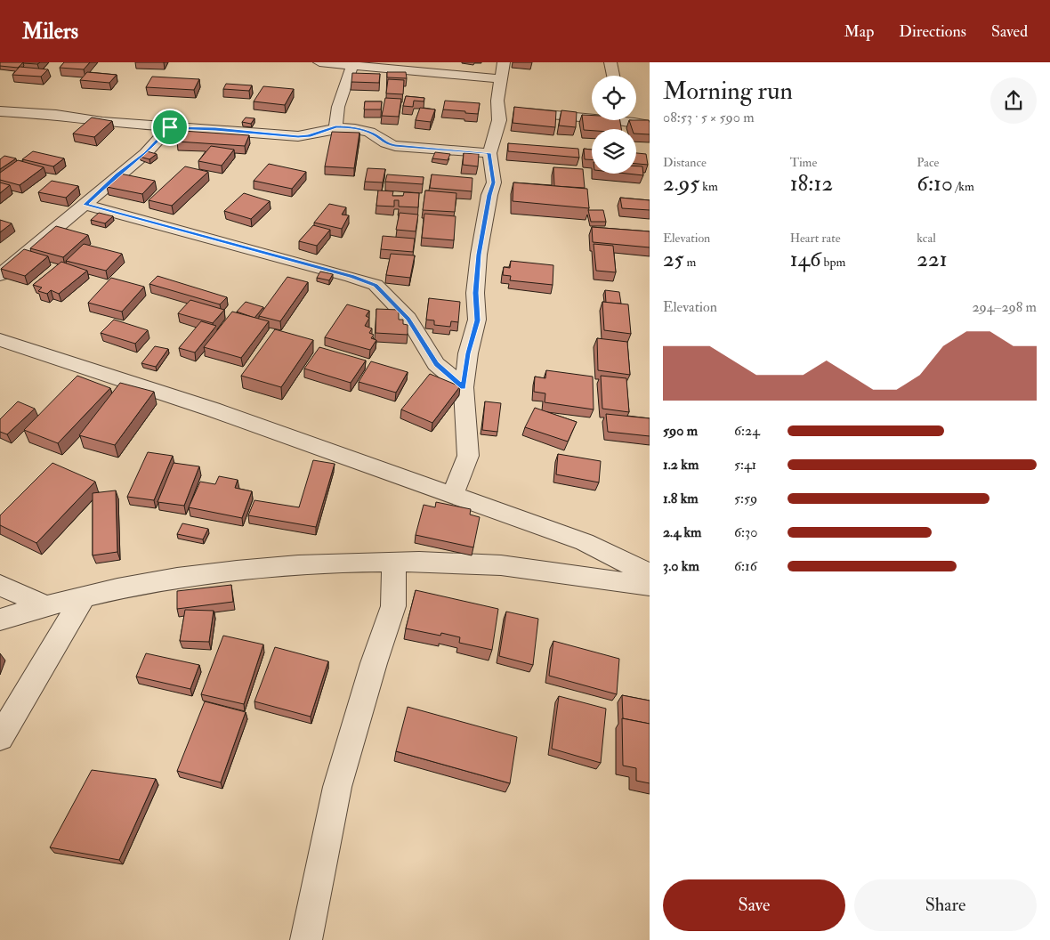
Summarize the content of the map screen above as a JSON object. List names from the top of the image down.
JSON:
{
  "page": {
    "header": "Milers",
    "nav": ["Map", "Directions", "Saved"],
    "heading": ["Morning run", "08:53 · 5 × 590 m"],
    "stats": [
      ["Distance", "2.95 km"],
      ["Time", "18:12"],
      ["Pace", "6:10 /km"],
      ["Elevation", "25 m"],
      ["Heart rate", "146 bpm"],
      ["kcal", "221"]
    ],
    "chart": ["Elevation", "294–298 m"],
    "list": [
      {
        "name": "590 m",
        "note": "6:24"
      },
      {
        "name": "1.2 km",
        "note": "5:41"
      },
      {
        "name": "1.8 km",
        "note": "5:59"
      },
      {
        "name": "2.4 km",
        "note": "6:30"
      },
      {
        "name": "3.0 km",
        "note": "6:16"
      }
    ],
    "buttons": ["Save", "Share"]
  }
}
